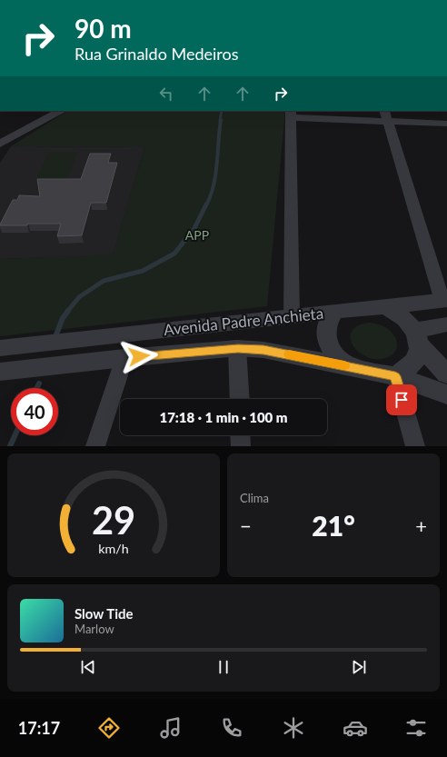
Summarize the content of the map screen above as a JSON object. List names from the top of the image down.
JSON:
{
  "streets": {
    "street": ["Avenida Padre Anchieta"]
  },
  "parks": ["APP"],
  "page": {
    "turn": ["90 m", "Rua Grinaldo Medeiros"],
    "limit": "40",
    "trip": "17:18 · 1 min · 100 m",
    "tile": "Clima",
    "heat": ["−", "21°", "+"],
    "song": ["Slow Tide", "Marlow"],
    "tabs": "17:17",
    "gauge": ["29", "km/h"]
  }
}
